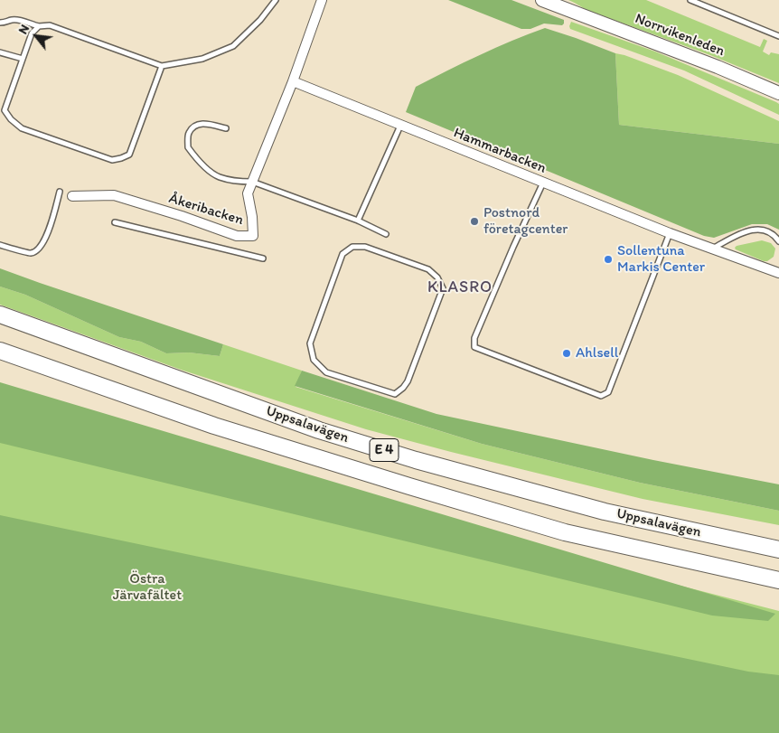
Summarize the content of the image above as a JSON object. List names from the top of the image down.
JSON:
{
  "streets": {
    "highway": ["Uppsalavägen", "E 4"],
    "main road": ["Norrvikenleden"],
    "street": ["Hammarbacken", "Åkeribacken"]
  },
  "crossings": [
    ["Hammarbacken", "Åkeribacken"]
  ],
  "districts": ["KLASRO"],
  "parks": ["Östra Järvafältet"],
  "places": ["Postnord företagcenter", "Sollentuna Markis Center", "Ahlsell"],
  "north": "top left"
}
